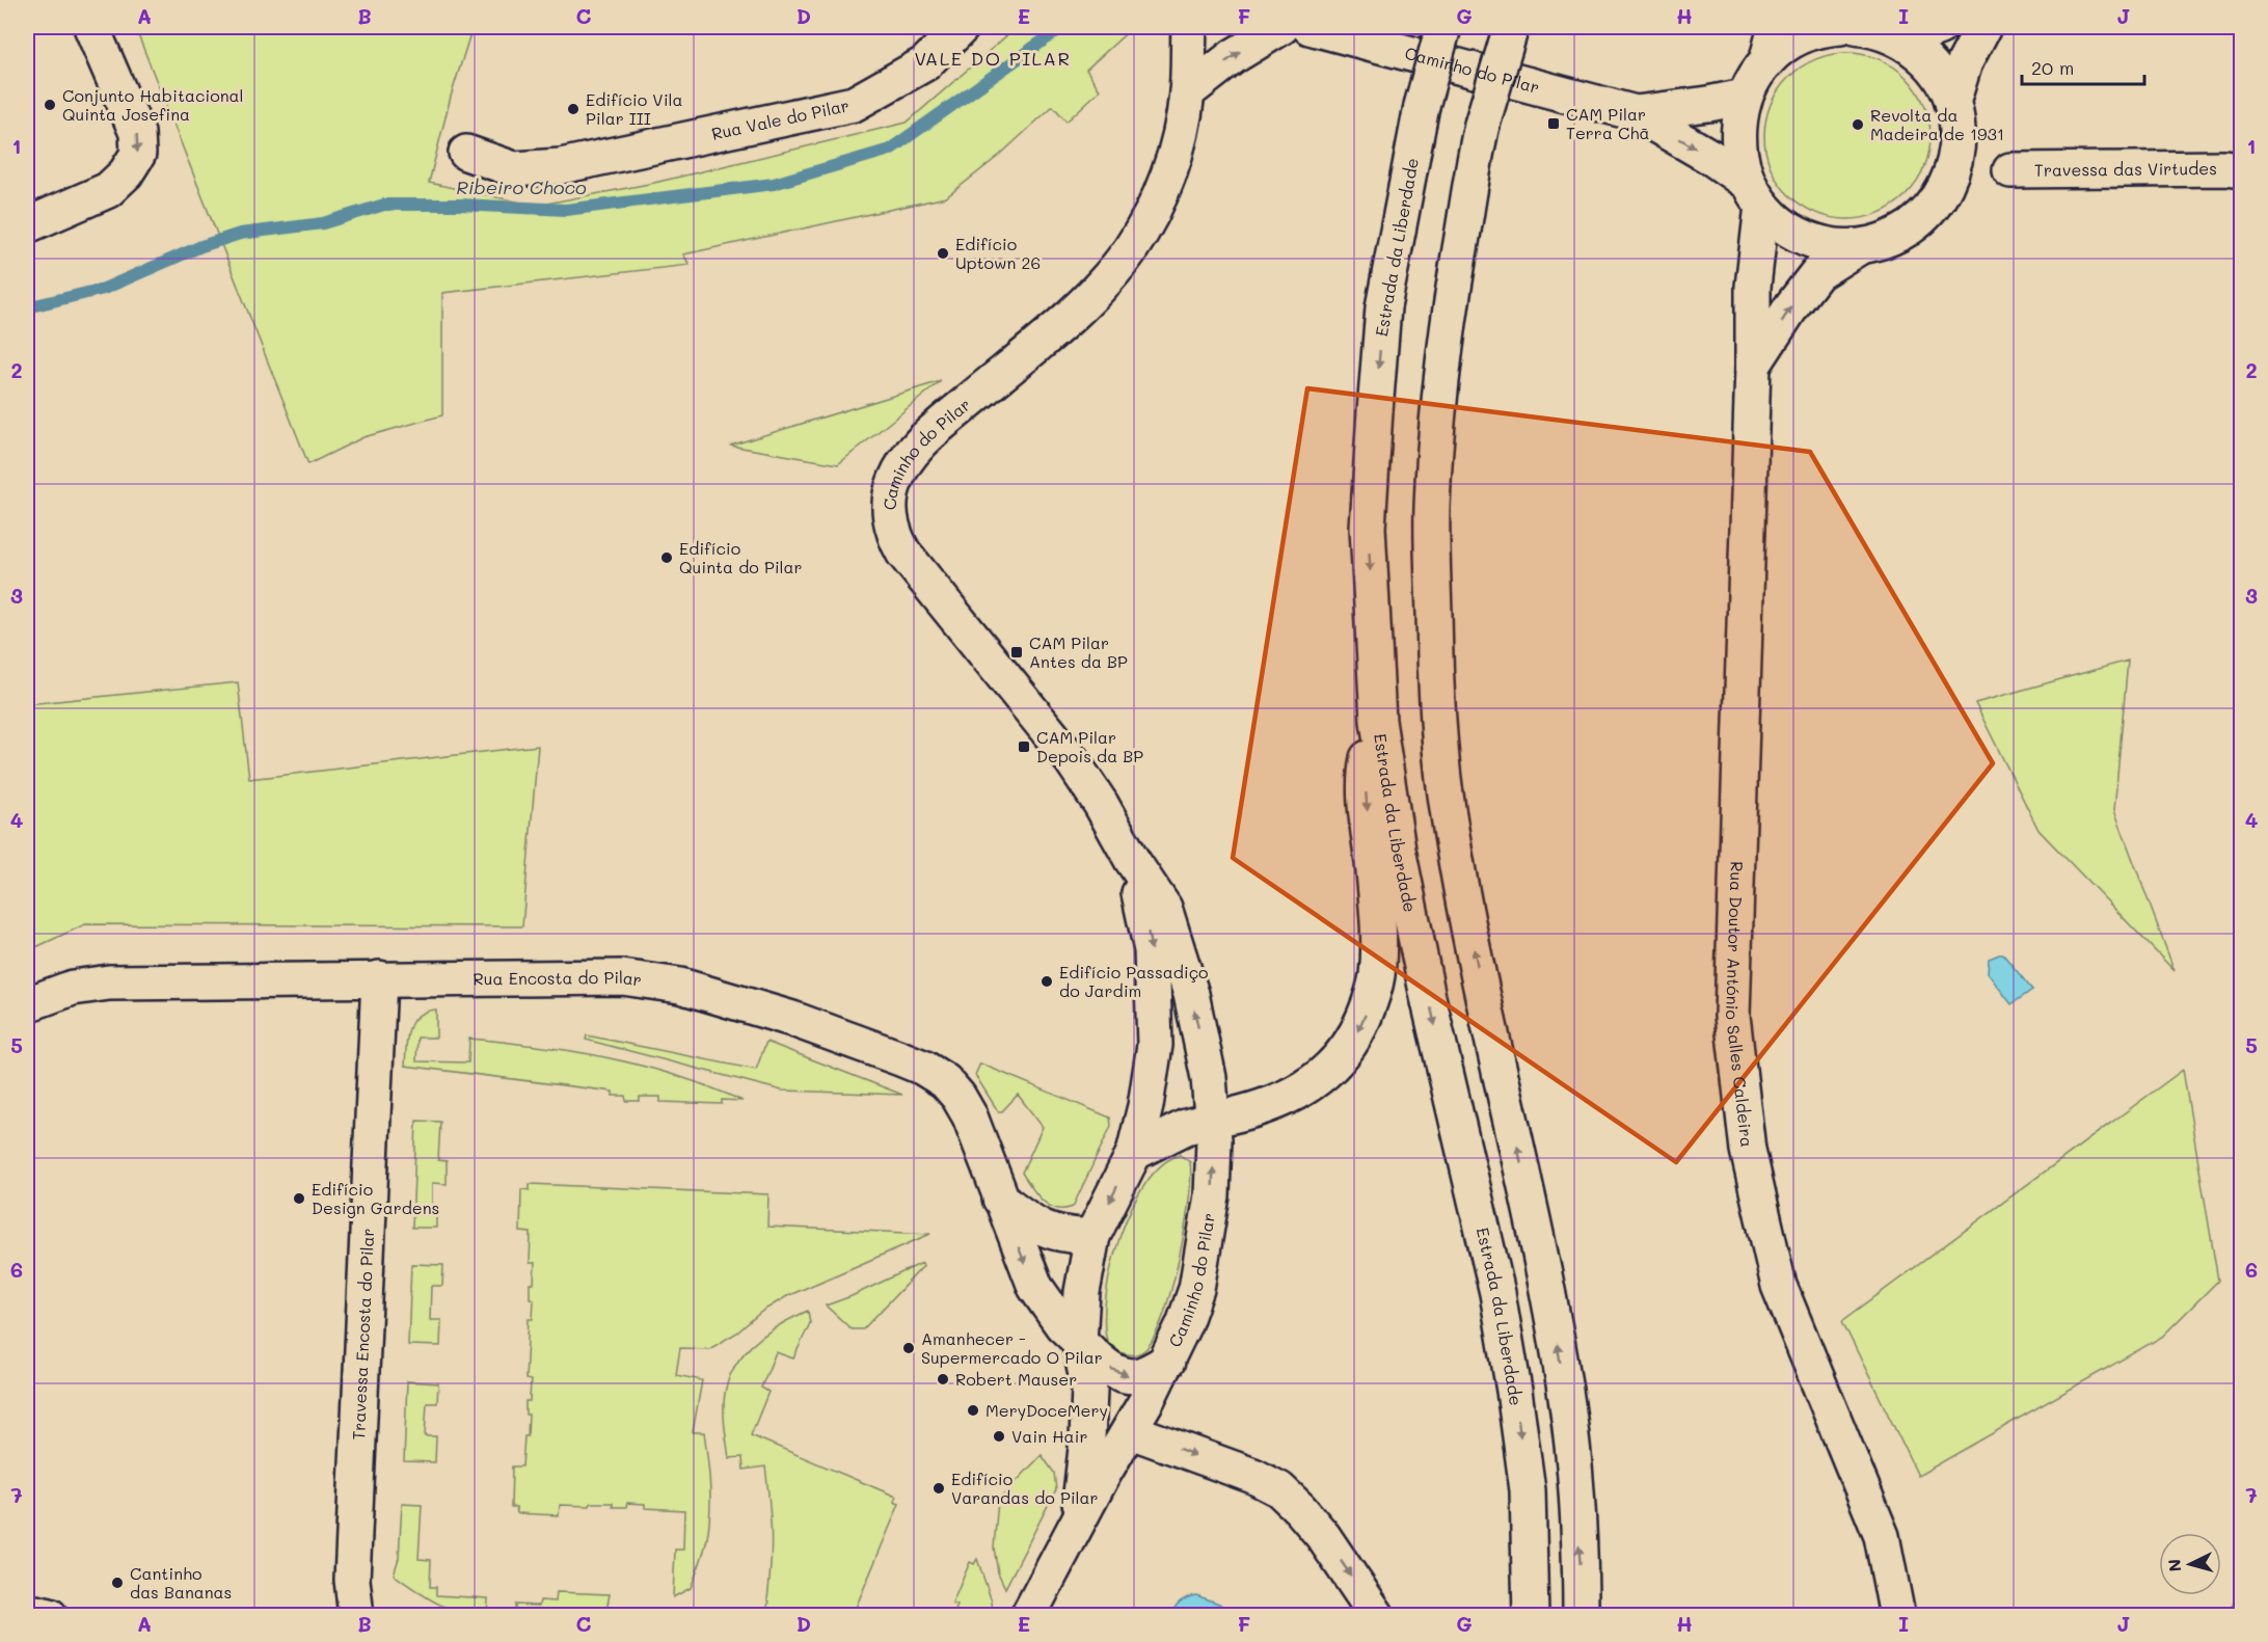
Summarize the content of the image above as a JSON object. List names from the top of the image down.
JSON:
{
  "streets": {
    "street": [
      "Caminho do Pilar",
      "Rua Vale do Pilar",
      "Travessa das Virtudes",
      "Estrada da Liberdade",
      "Rua Encosta do Pilar",
      "Rua Doutor António Salles Caldeira",
      "Travessa Encosta do Pilar"
    ]
  },
  "crossings": [
    ["Caminho do Pilar", "Rua Encosta do Pilar"],
    ["Caminho do Pilar", "Rua Doutor António Salles Caldeira"],
    ["Rua Encosta do Pilar", "Travessa Encosta do Pilar"]
  ],
  "districts": ["VALE DO PILAR"],
  "water": ["Ribeiro Choco"],
  "places": {
    "other": [
      "Conjunto Habitacional Quinta Josefina",
      "Edifício Vila Pilar III",
      "Revolta da Madeira de 1931",
      "Edifício Uptown 26",
      "Edifício Quinta do Pilar",
      "Edifício Passadiço do Jardim",
      "Edifício Design Gardens",
      "Amanhecer - Supermercado O Pilar",
      "Robert Mauser",
      "MeryDoceMery",
      "Vain Hair",
      "Edifício Varandas do Pilar",
      "Cantinho das Bananas"
    ],
    "transit": ["CAM Pilar Terra Chã", "CAM Pilar Antes da BP", "CAM Pilar Depois da BP"]
  },
  "scale_bar": "20 m",
  "north": "left",
  "grid": {
    "columns": [
      "A",
      "B",
      "C",
      "D",
      "E",
      "F",
      "G",
      "H",
      "I",
      "J"
    ],
    "rows": [
      "1",
      "2",
      "3",
      "4",
      "5",
      "6",
      "7"
    ]
  }
}
